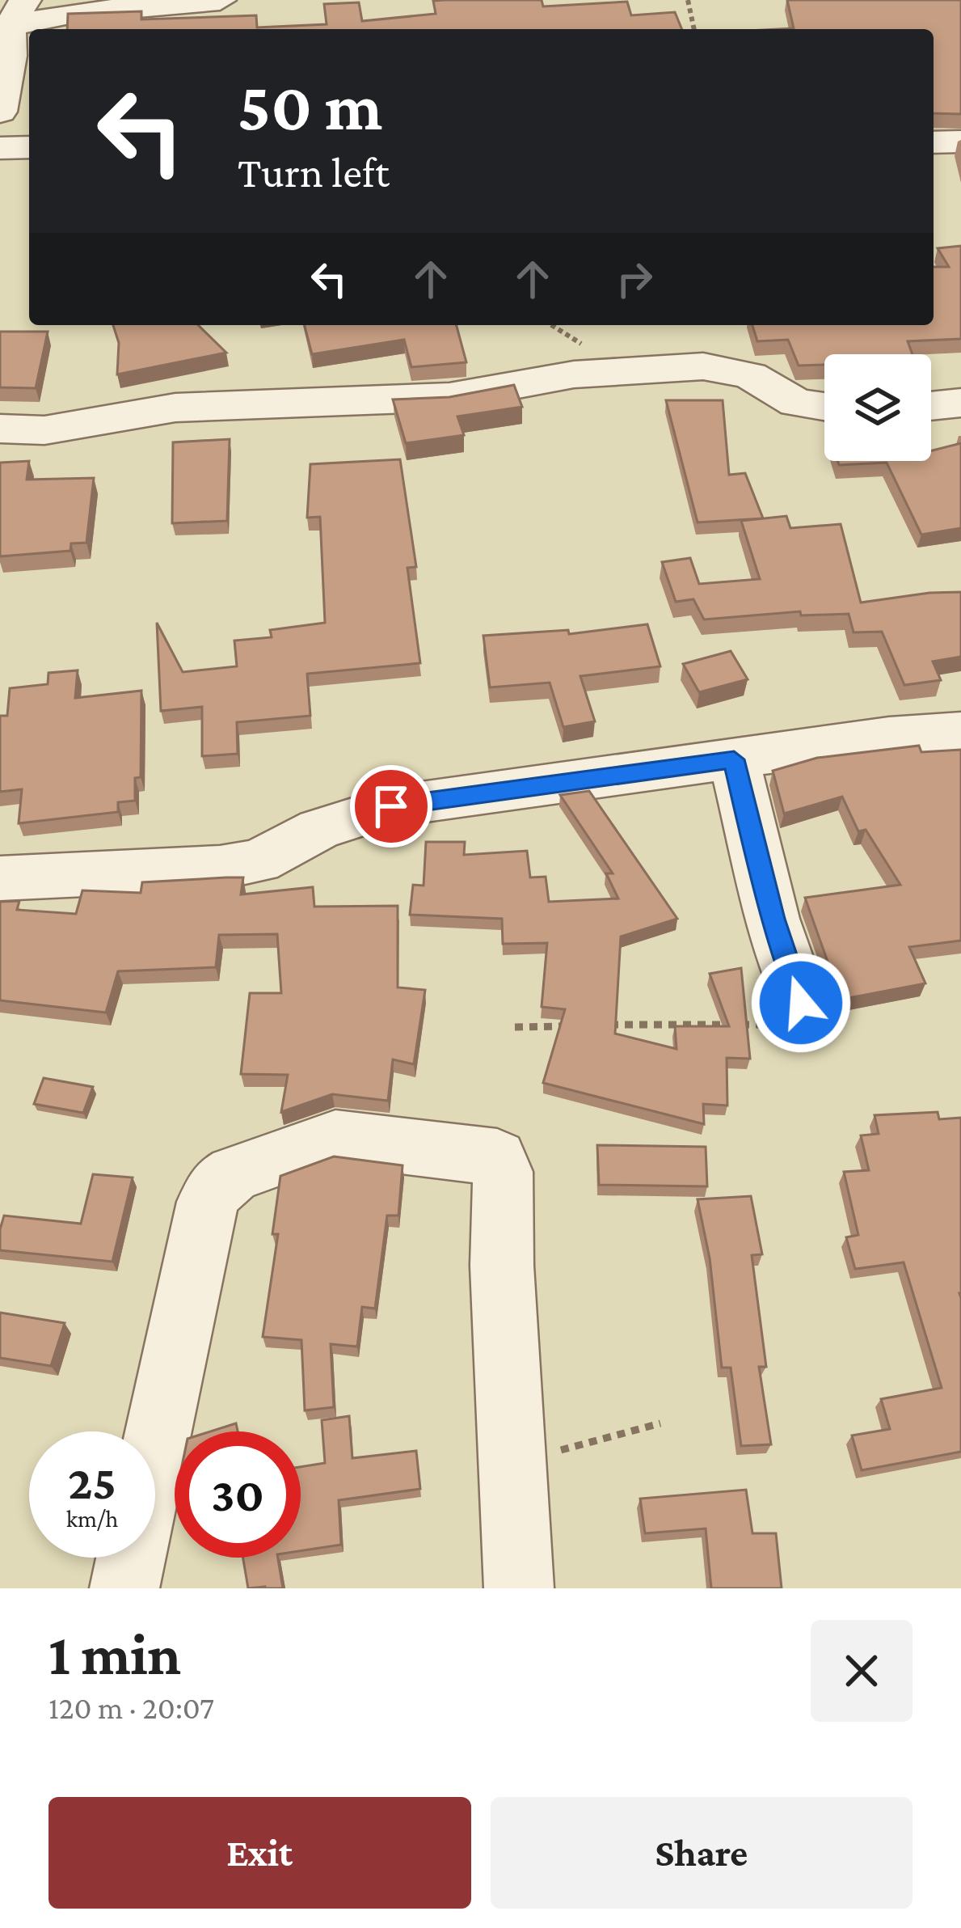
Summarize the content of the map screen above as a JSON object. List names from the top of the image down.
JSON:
{
  "page": {
    "turn": ["50 m", "Turn left"],
    "speed": "25 km/h",
    "limit": "30",
    "heading": ["1 min", "120 m · 20:07"],
    "buttons": ["Exit", "Share"]
  }
}
